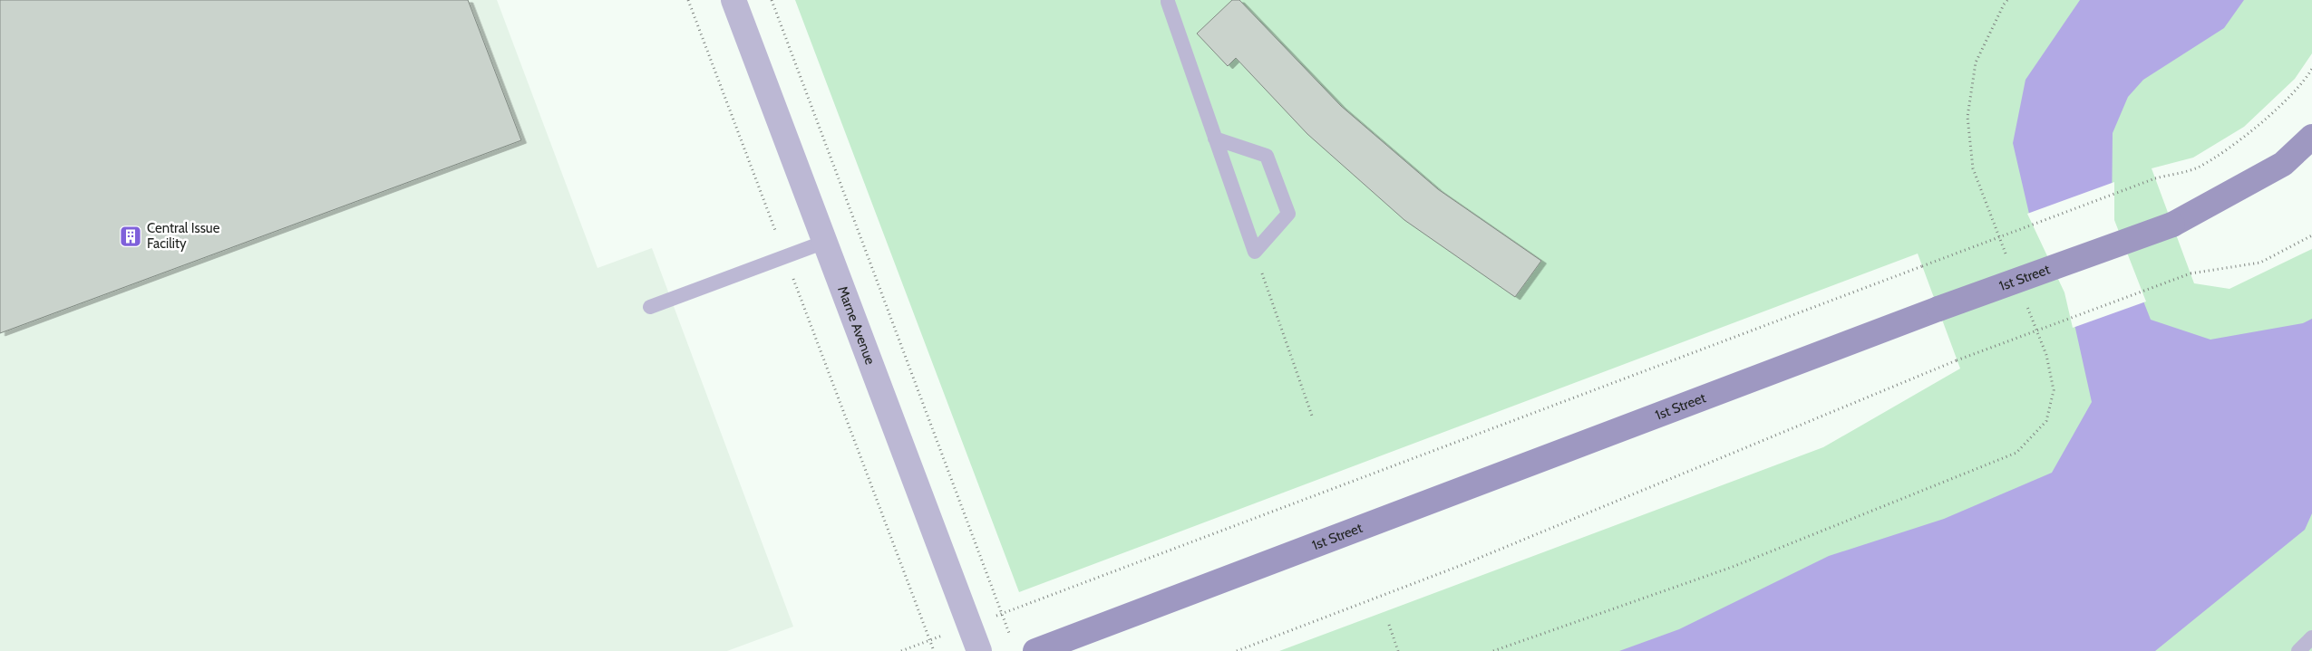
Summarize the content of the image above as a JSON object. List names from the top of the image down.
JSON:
{
  "streets": {
    "main road": ["1st Street"],
    "street": ["Marne Avenue"]
  },
  "places": {
    "building": ["Central Issue Facility"]
  }
}
